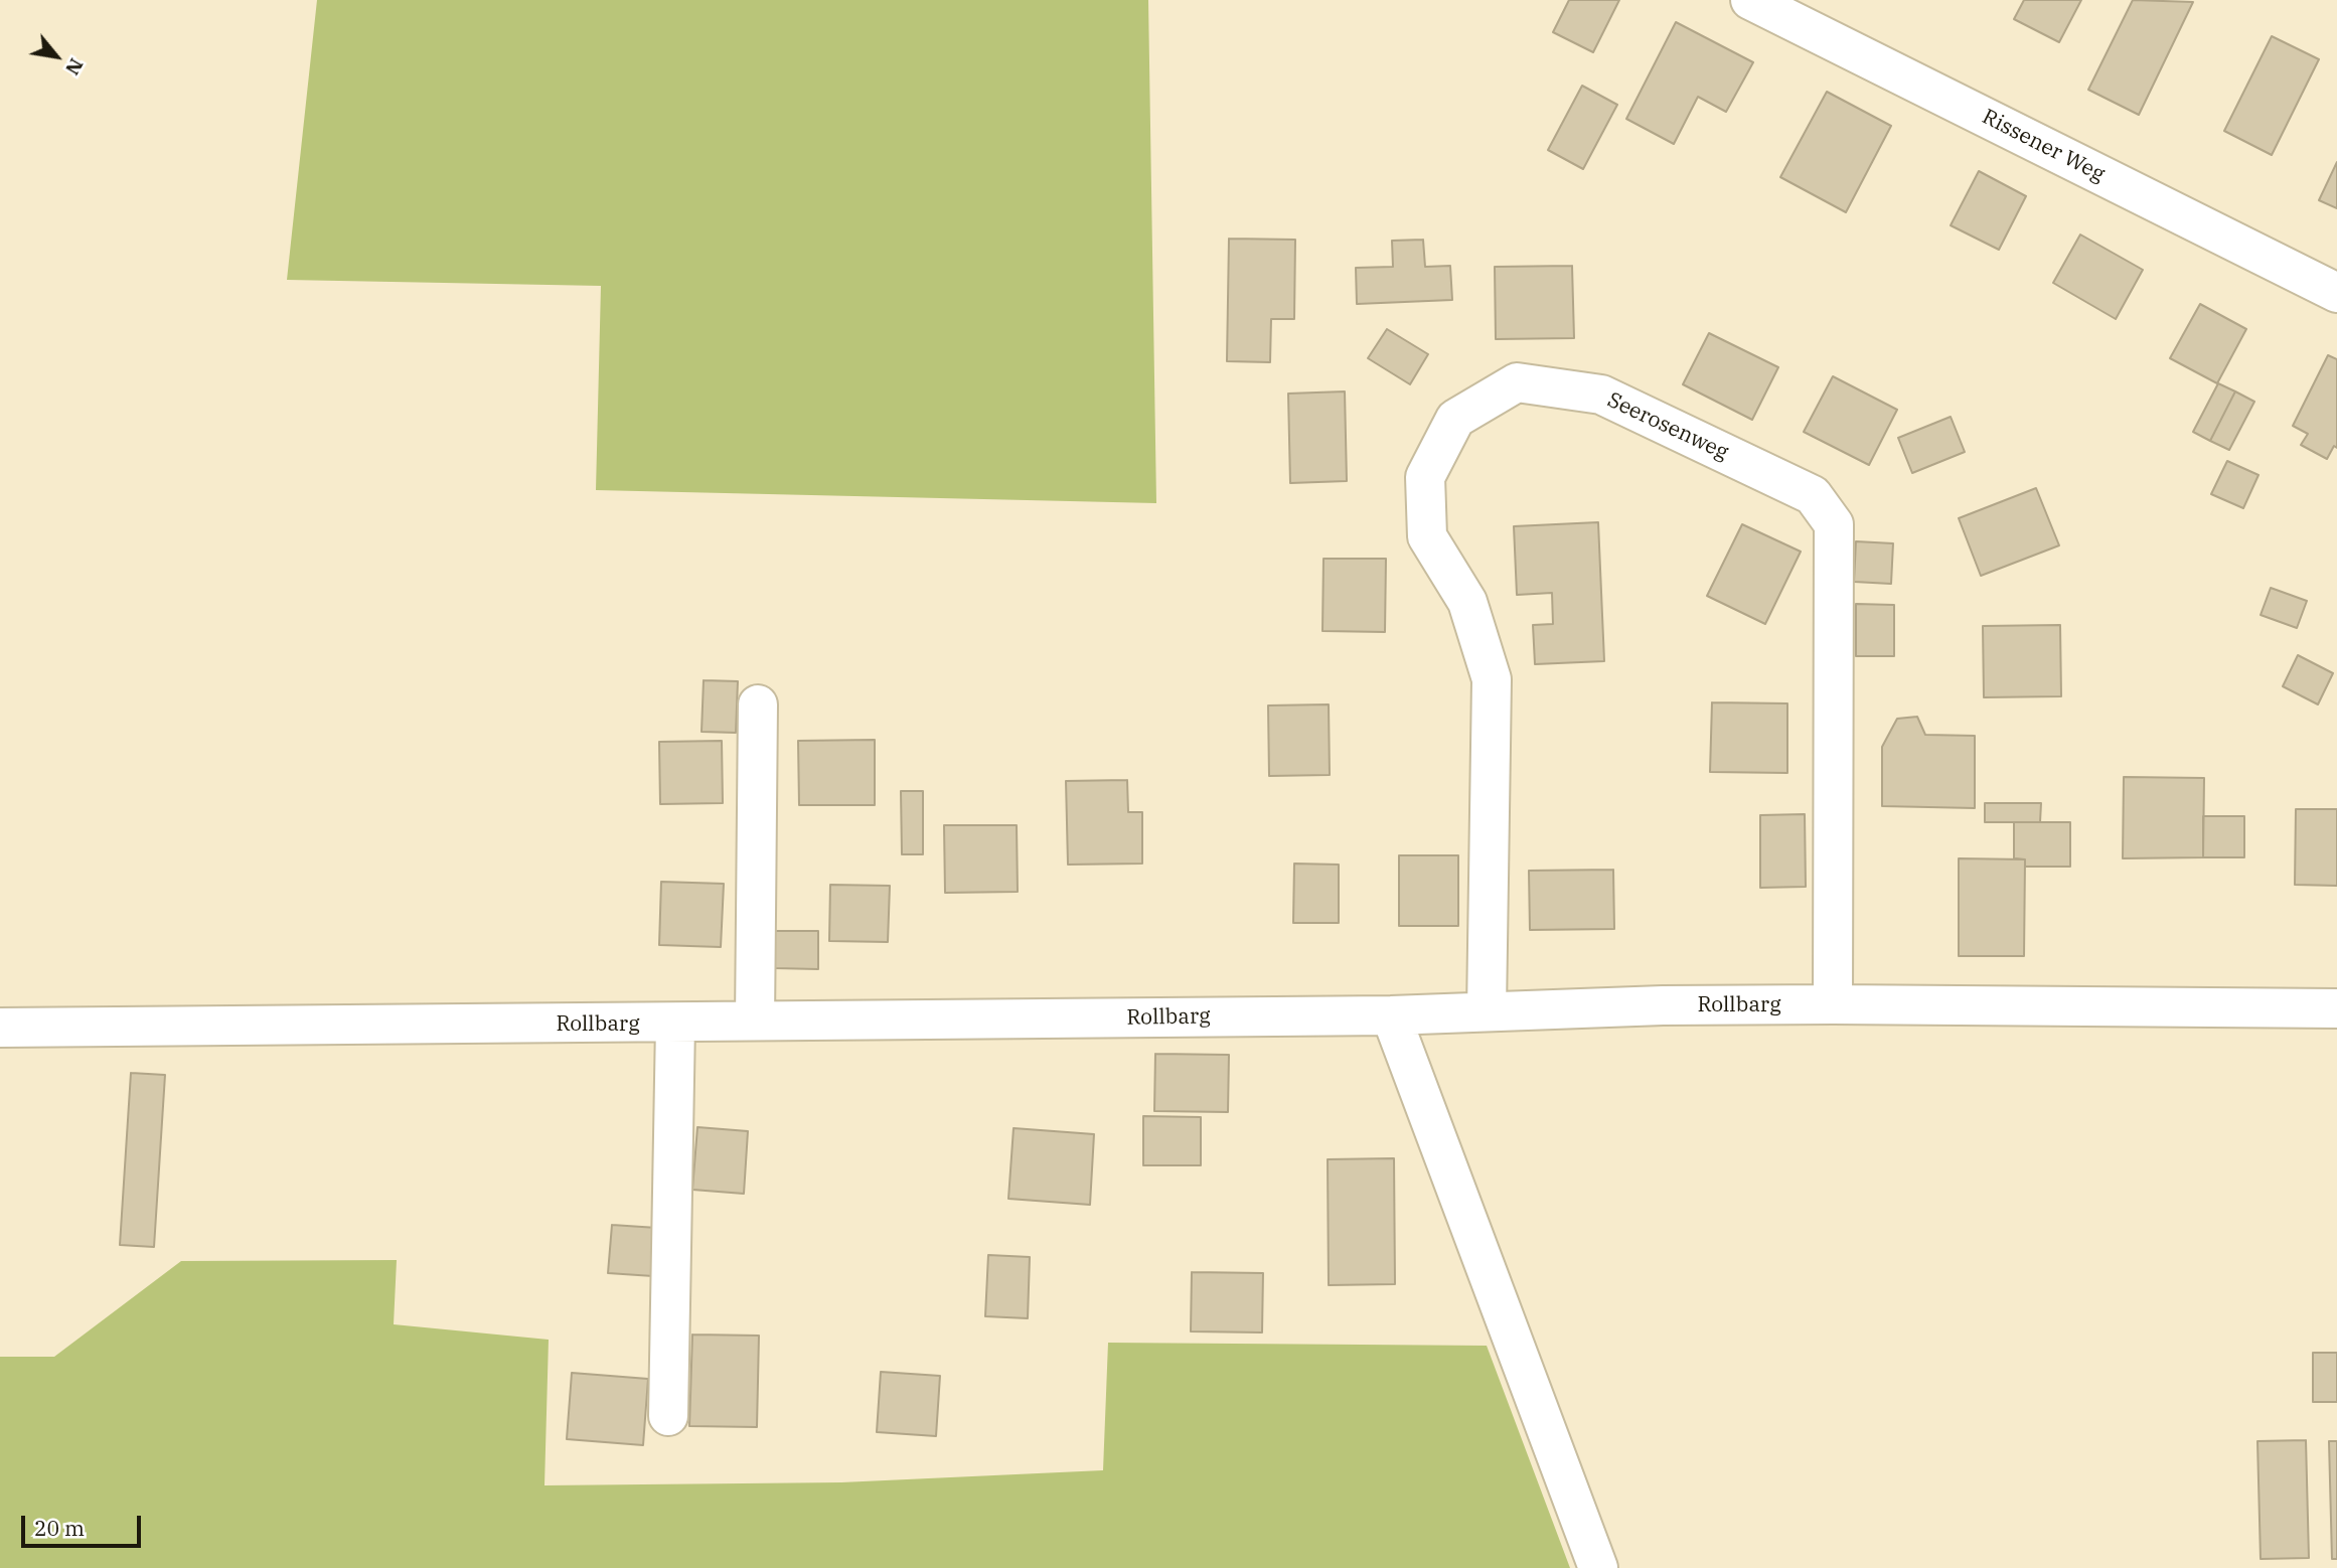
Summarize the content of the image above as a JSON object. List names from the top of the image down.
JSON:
{
  "streets": {
    "street": ["Rissener Weg", "Seerosenweg", "Rollbarg"]
  },
  "crossings": [
    ["Seerosenweg", "Rollbarg"]
  ],
  "scale_bar": "20 m",
  "north": "bottom right"
}
